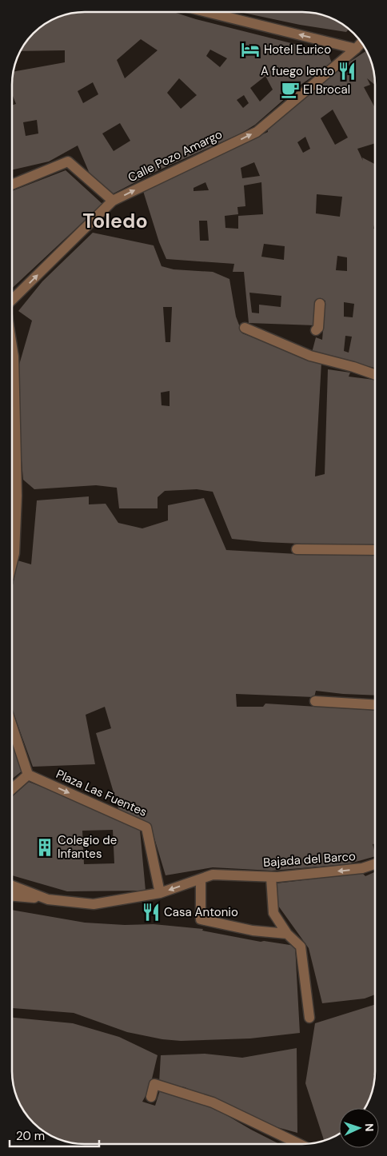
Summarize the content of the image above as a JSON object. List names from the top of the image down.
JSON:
{
  "streets": {
    "street": ["Calle Pozo Amargo", "Plaza Las Fuentes", "Bajada del Barco"]
  },
  "crossings": [
    ["Plaza Las Fuentes", "Bajada del Barco"]
  ],
  "one_way": ["Calle Pozo Amargo", "Plaza Las Fuentes", "Bajada del Barco"],
  "districts": ["Toledo"],
  "places": {
    "hotel": ["Hotel Eurico"],
    "restaurant": ["A fuego lento", "Casa Antonio"],
    "cafe": ["El Brocal"],
    "building": ["Colegio de Infantes"]
  },
  "scale_bar": "20 m",
  "north": "right"
}
